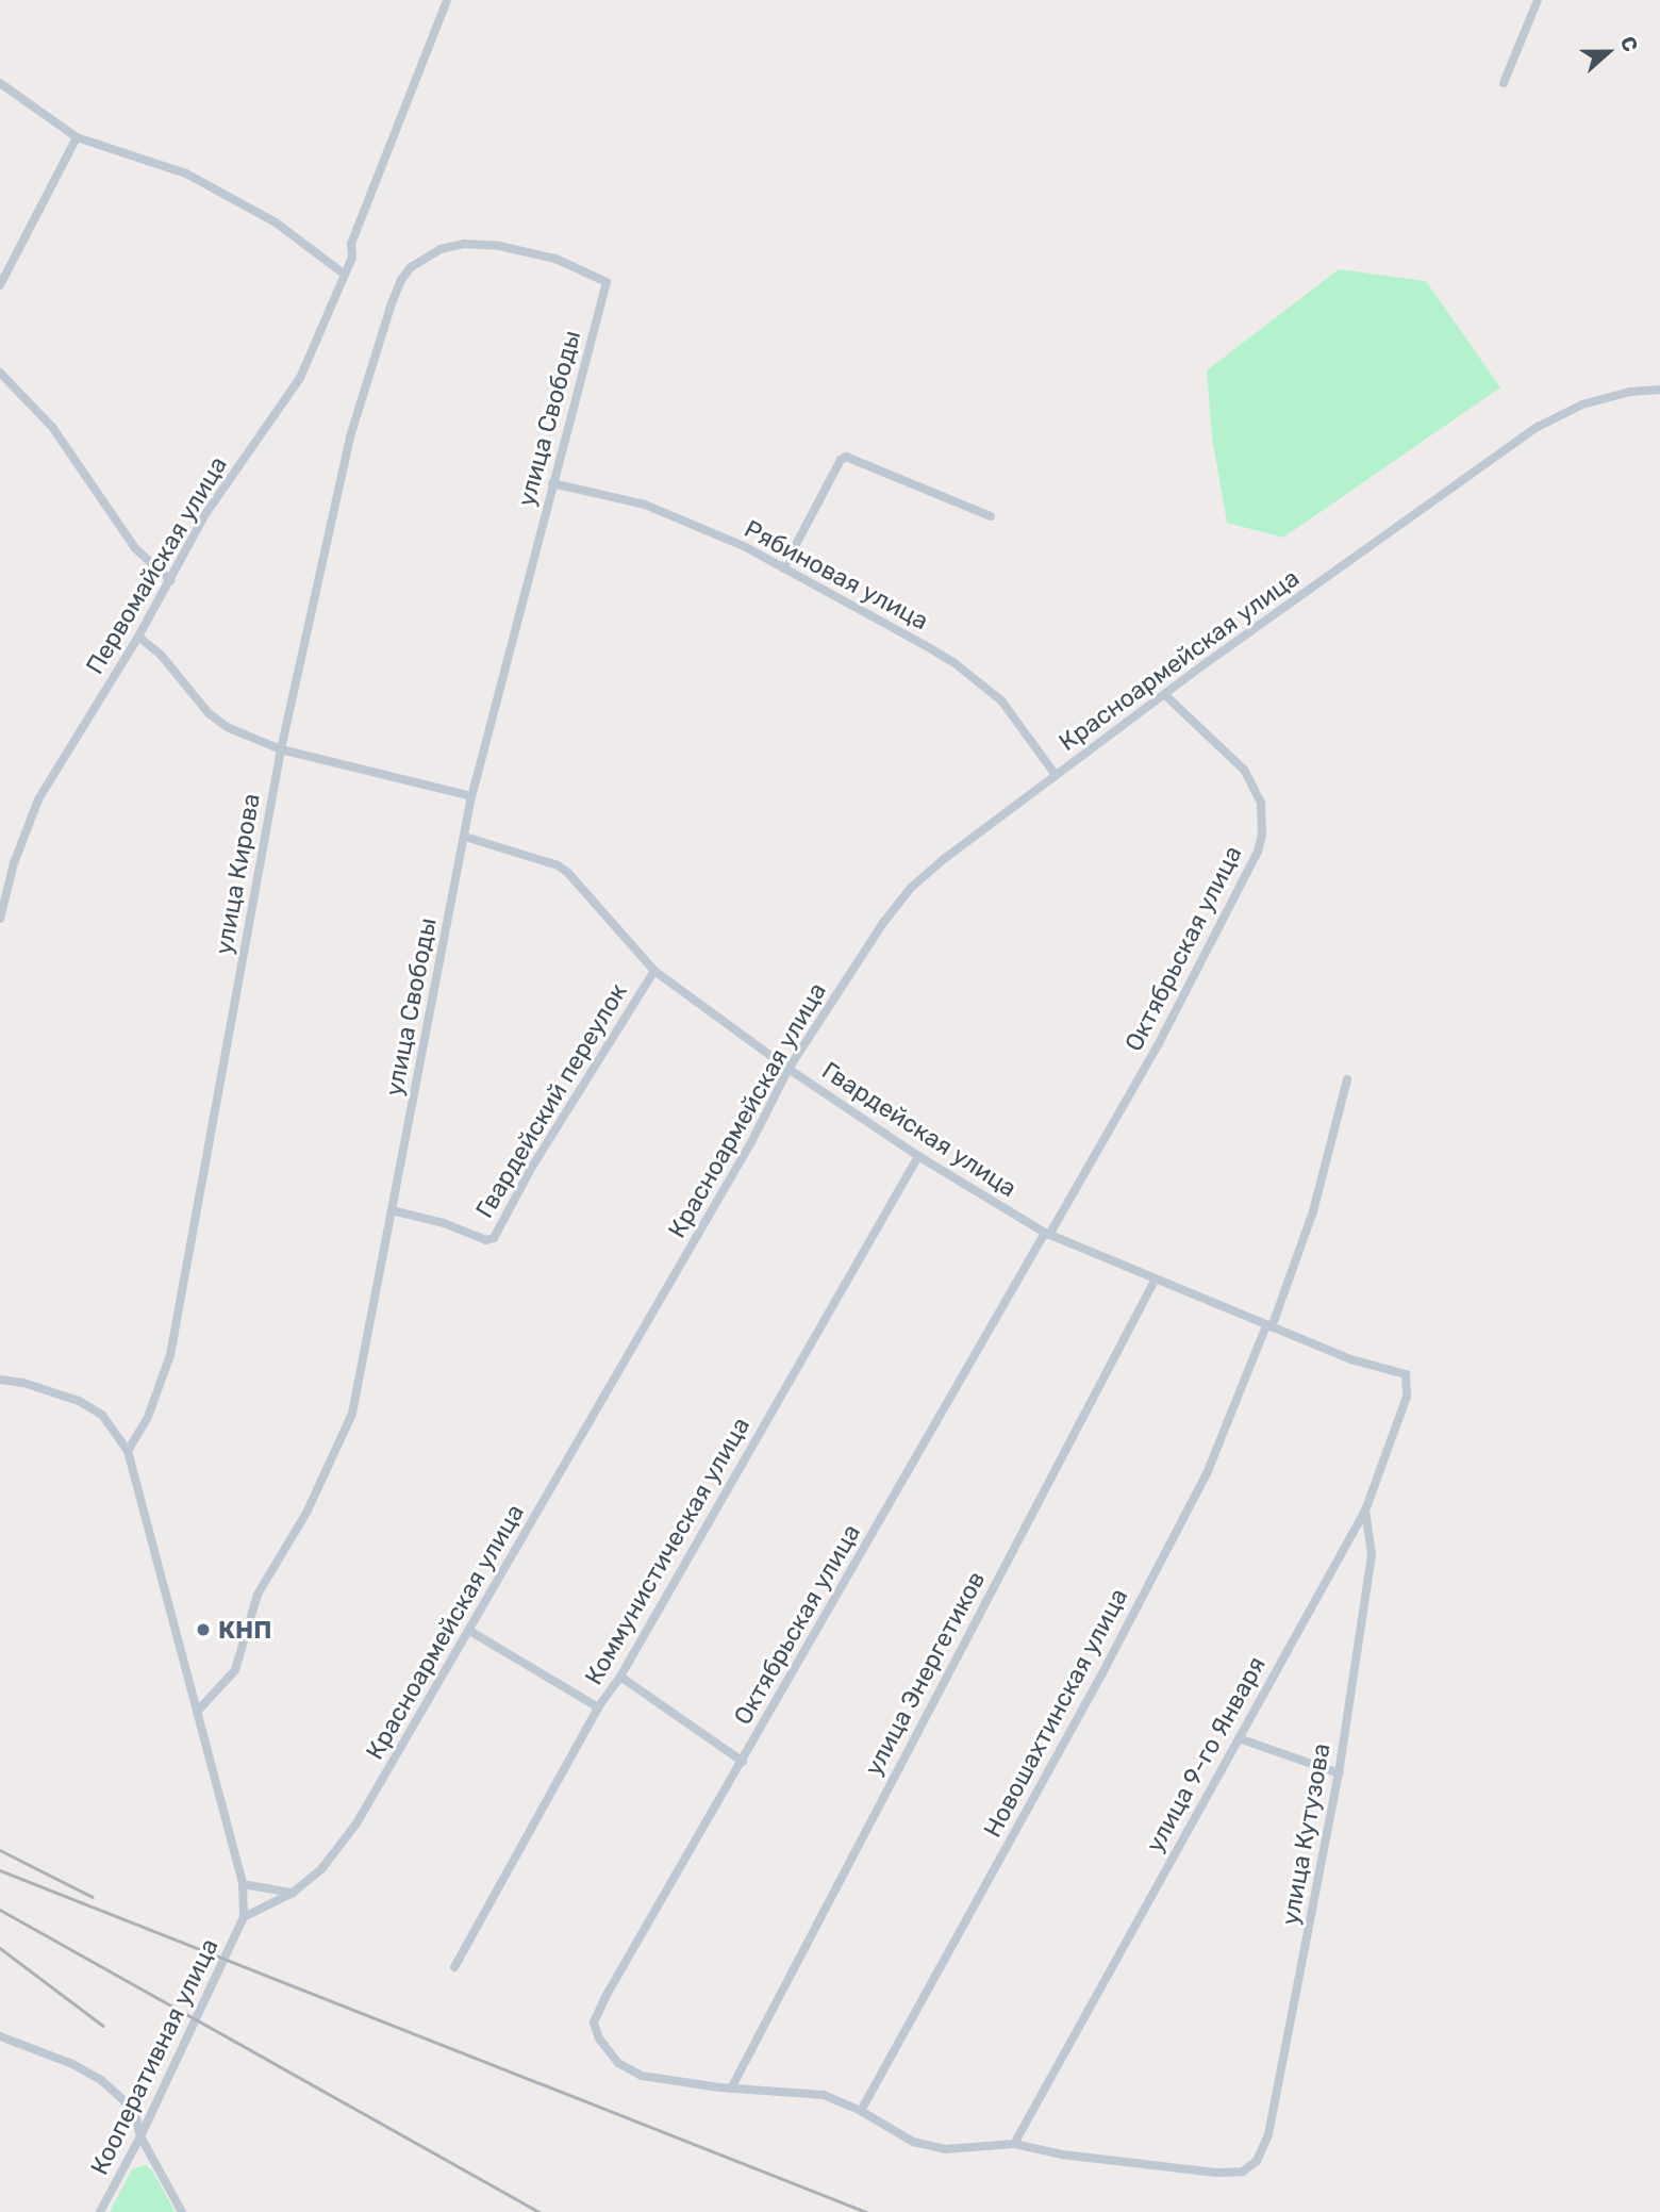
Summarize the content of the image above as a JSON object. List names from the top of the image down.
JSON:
{
  "streets": {
    "street": [
      "улица Свободы",
      "Первомайская улица",
      "Рябиновая улица",
      "Красноармейская улица",
      "улица Кирова",
      "Октябрьская улица",
      "Гвардейский переулок",
      "Гвардейская улица",
      "Коммунистическая улица",
      "улица Энергетиков",
      "Новошахтинская улица",
      "улица 9-го Января",
      "улица Кутузова",
      "Кооперативная улица"
    ]
  },
  "crossings": [
    ["улица Свободы", "Рябиновая улица"],
    ["улица Свободы", "улица Кирова"],
    ["улица Свободы", "Гвардейский переулок"],
    ["улица Свободы", "Гвардейская улица"],
    ["улица Свободы", "Кооперативная улица"],
    ["Рябиновая улица", "Красноармейская улица"],
    ["Красноармейская улица", "Октябрьская улица"],
    ["Красноармейская улица", "Гвардейская улица"],
    ["Красноармейская улица", "Кооперативная улица"],
    ["улица Кирова", "Кооперативная улица"],
    ["Октябрьская улица", "Гвардейская улица"],
    ["Октябрьская улица", "улица Энергетиков"],
    ["Гвардейский переулок", "Гвардейская улица"],
    ["Гвардейская улица", "Коммунистическая улица"],
    ["Гвардейская улица", "улица Энергетиков"],
    ["Гвардейская улица", "Новошахтинская улица"],
    ["Гвардейская улица", "улица 9-го Января"],
    ["улица 9-го Января", "улица Кутузова"]
  ],
  "places": ["КНП"],
  "north": "right"
}
